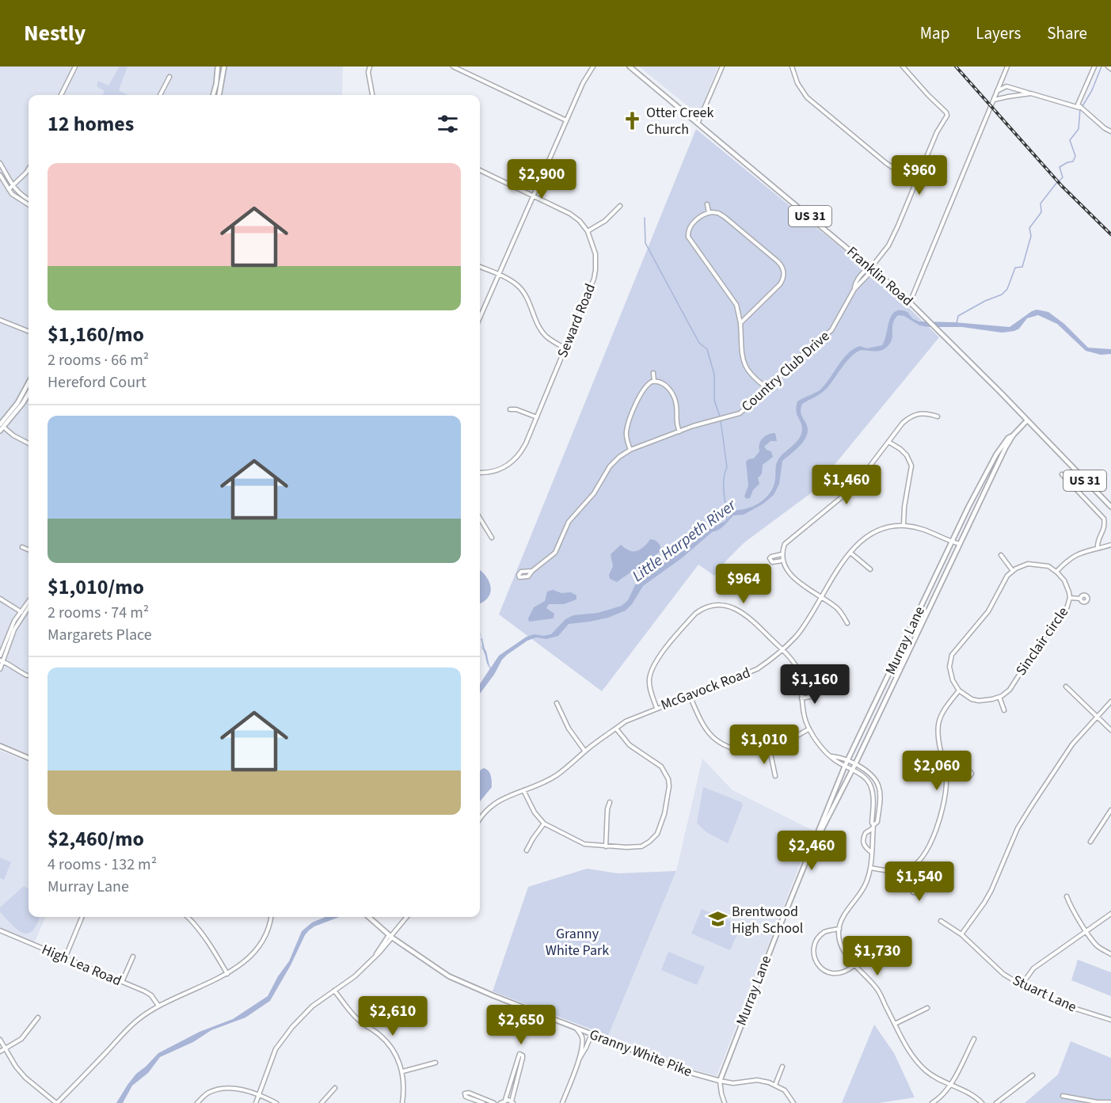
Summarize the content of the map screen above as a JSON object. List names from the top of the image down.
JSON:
{
  "streets": {
    "main road": [
      "US 31",
      "Franklin Road",
      "Murray Lane",
      "Granny White Pike"
    ],
    "street": [
      "Seward Road",
      "Country Club Drive",
      "Sinclair circle",
      "McGavock Road",
      "High Lea Road",
      "Stuart Lane"
    ]
  },
  "crossings": [
    ["Franklin Road", "Country Club Drive"],
    ["Franklin Road", "Murray Lane"],
    ["Murray Lane", "McGavock Road"],
    ["Murray Lane", "Granny White Pike"]
  ],
  "water": ["Little Harpeth River"],
  "parks": ["Granny White Park"],
  "places": {
    "church": ["Otter Creek Church"],
    "school or university": ["Brentwood High School"]
  },
  "page": {
    "header": "Nestly",
    "nav": ["Map", "Layers", "Share"],
    "heading": "12 homes",
    "list": [
      {
        "name": "$1,160/mo",
        "note": "2 rooms · 66 m² · Hereford Court"
      },
      {
        "name": "$1,010/mo",
        "note": "2 rooms · 74 m² · Margarets Place"
      },
      {
        "name": "$2,460/mo",
        "note": "4 rooms · 132 m² · Murray Lane"
      }
    ],
    "price": [
      "$960",
      "$2,900",
      "$1,460",
      "$964",
      "$1,160",
      "$1,010",
      "$2,060",
      "$2,460",
      "$1,540",
      "$1,730",
      "$2,610",
      "$2,650"
    ]
  }
}
